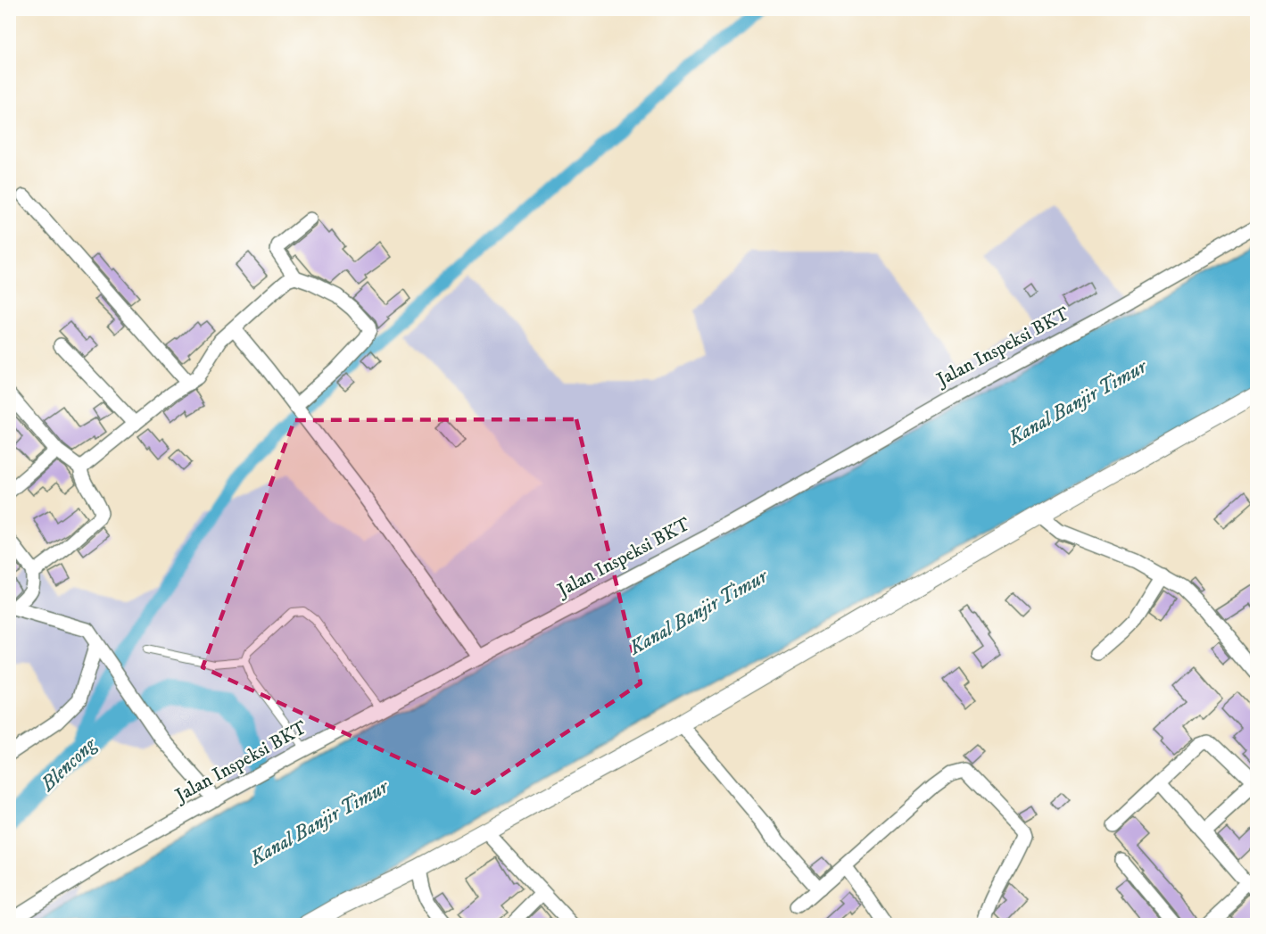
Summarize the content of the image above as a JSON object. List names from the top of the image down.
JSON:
{
  "streets": {
    "street": ["Jalan Inspeksi BKT"]
  },
  "water": ["Kanal Banjir Timur", "Blencong"]
}
